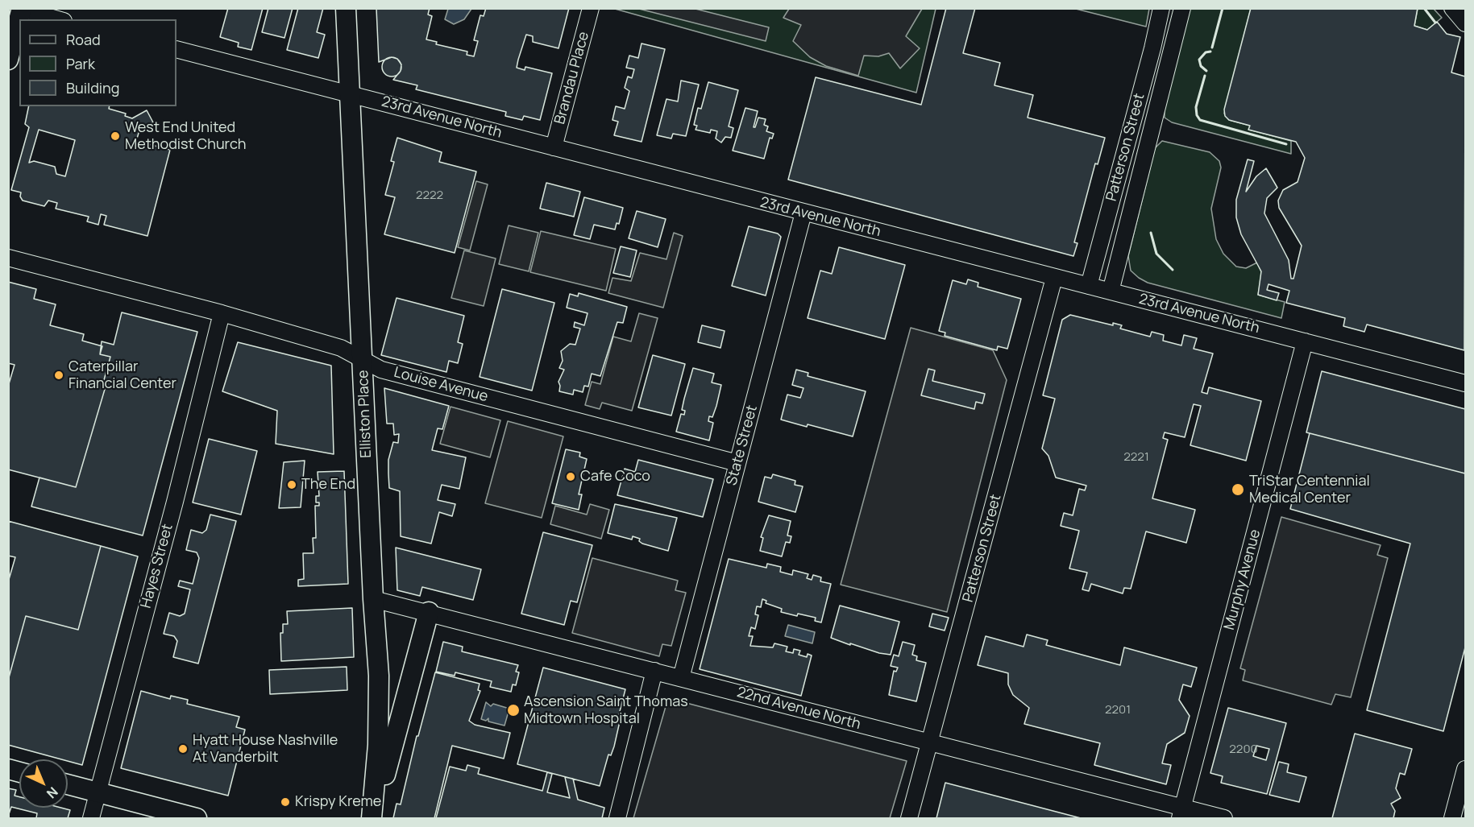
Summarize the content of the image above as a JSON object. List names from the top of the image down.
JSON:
{
  "streets": {
    "main road": ["Elliston Place"],
    "street": [
      "Brandau Place",
      "23rd Avenue North",
      "Patterson Street",
      "Louise Avenue",
      "State Street",
      "Hayes Street",
      "Murphy Avenue",
      "22nd Avenue North"
    ]
  },
  "crossings": [
    ["Brandau Place", "23rd Avenue North"],
    ["23rd Avenue North", "Patterson Street"],
    ["23rd Avenue North", "Elliston Place"],
    ["23rd Avenue North", "State Street"],
    ["23rd Avenue North", "Murphy Avenue"],
    ["Patterson Street", "22nd Avenue North"],
    ["Louise Avenue", "Elliston Place"],
    ["Louise Avenue", "State Street"],
    ["Louise Avenue", "Hayes Street"],
    ["Elliston Place", "22nd Avenue North"],
    ["State Street", "22nd Avenue North"],
    ["Murphy Avenue", "22nd Avenue North"]
  ],
  "places": [
    "West End United Methodist Church",
    "Caterpillar Financial Center",
    "Cafe Coco",
    "The End",
    "TriStar Centennial Medical Center",
    "Ascension Saint Thomas Midtown Hospital",
    "Hyatt House Nashville At Vanderbilt",
    "Krispy Kreme"
  ],
  "house_numbers": [
    "2222",
    "2221",
    "2201",
    "2200"
  ],
  "legend": ["Road", "Park", "Building"],
  "north": "bottom right"
}
